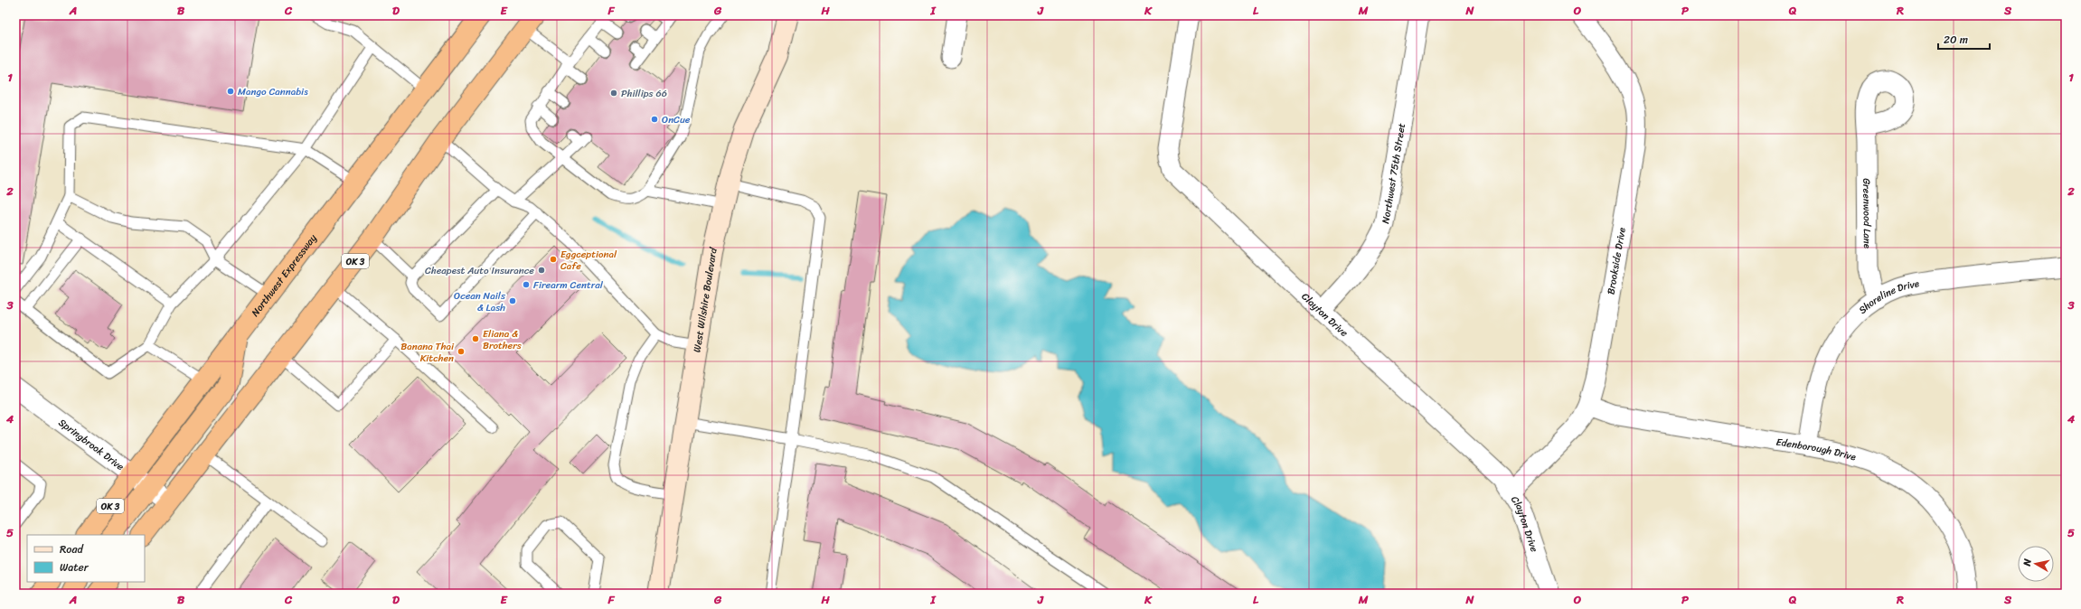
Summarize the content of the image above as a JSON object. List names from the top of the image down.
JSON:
{
  "streets": {
    "highway": ["OK 3", "Northwest Expressway"],
    "main road": ["West Wilshire Boulevard"],
    "street": [
      "Northwest 75th Street",
      "Greenwood Lane",
      "Brookside Drive",
      "Shoreline Drive",
      "Clayton Drive",
      "Springbrook Drive",
      "Edenborough Drive"
    ]
  },
  "crossings": [
    ["Northwest 75th Street", "Clayton Drive"],
    ["Greenwood Lane", "Shoreline Drive"],
    ["OK 3", "Springbrook Drive"],
    ["Brookside Drive", "Clayton Drive"],
    ["Brookside Drive", "Edenborough Drive"],
    ["Northwest Expressway", "Springbrook Drive"],
    ["Shoreline Drive", "Edenborough Drive"]
  ],
  "places": [
    "Mango Cannabis",
    "Phillips 66",
    "OnCue",
    "Eggceptional Cafe",
    "Cheapest Auto Insurance",
    "Firearm Central",
    "Ocean Nails & Lash",
    "Eliana & Brothers",
    "Banana Thai Kitchen"
  ],
  "legend": ["Road", "Water"],
  "scale_bar": "20 m",
  "north": "left",
  "grid": {
    "columns": [
      "A",
      "B",
      "C",
      "D",
      "E",
      "F",
      "G",
      "H",
      "I",
      "J",
      "K",
      "L",
      "M",
      "N",
      "O",
      "P",
      "Q",
      "R",
      "S"
    ],
    "rows": [
      "1",
      "2",
      "3",
      "4",
      "5"
    ]
  }
}
